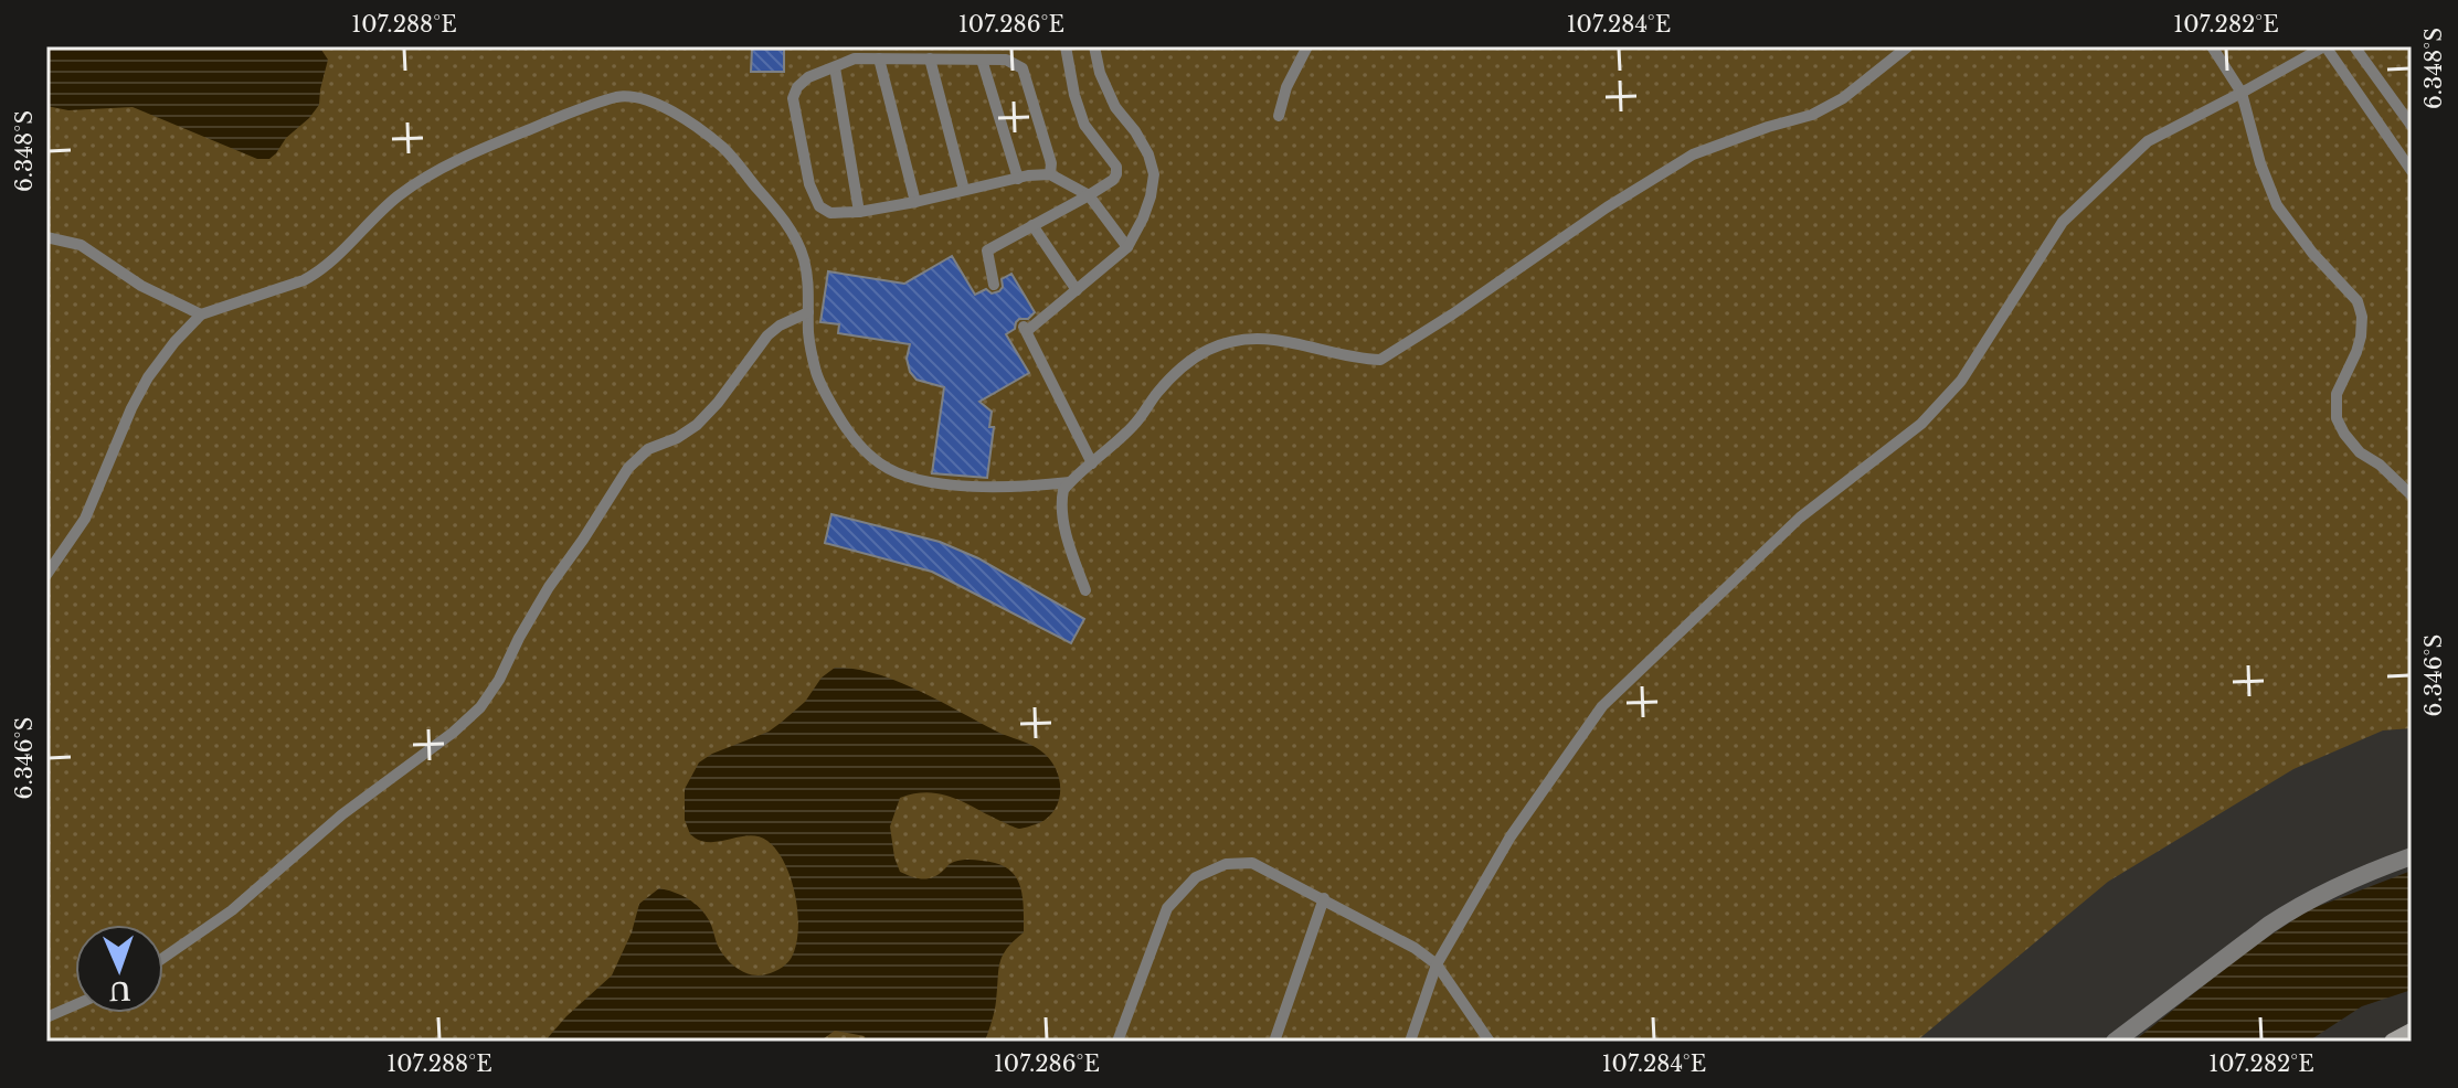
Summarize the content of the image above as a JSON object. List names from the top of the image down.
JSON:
{
  "north": "bottom",
  "coordinates": [
    "107.288°E",
    "107.286°E",
    "107.284°E",
    "107.282°E",
    "6.348°S",
    "6.346°S"
  ]
}
